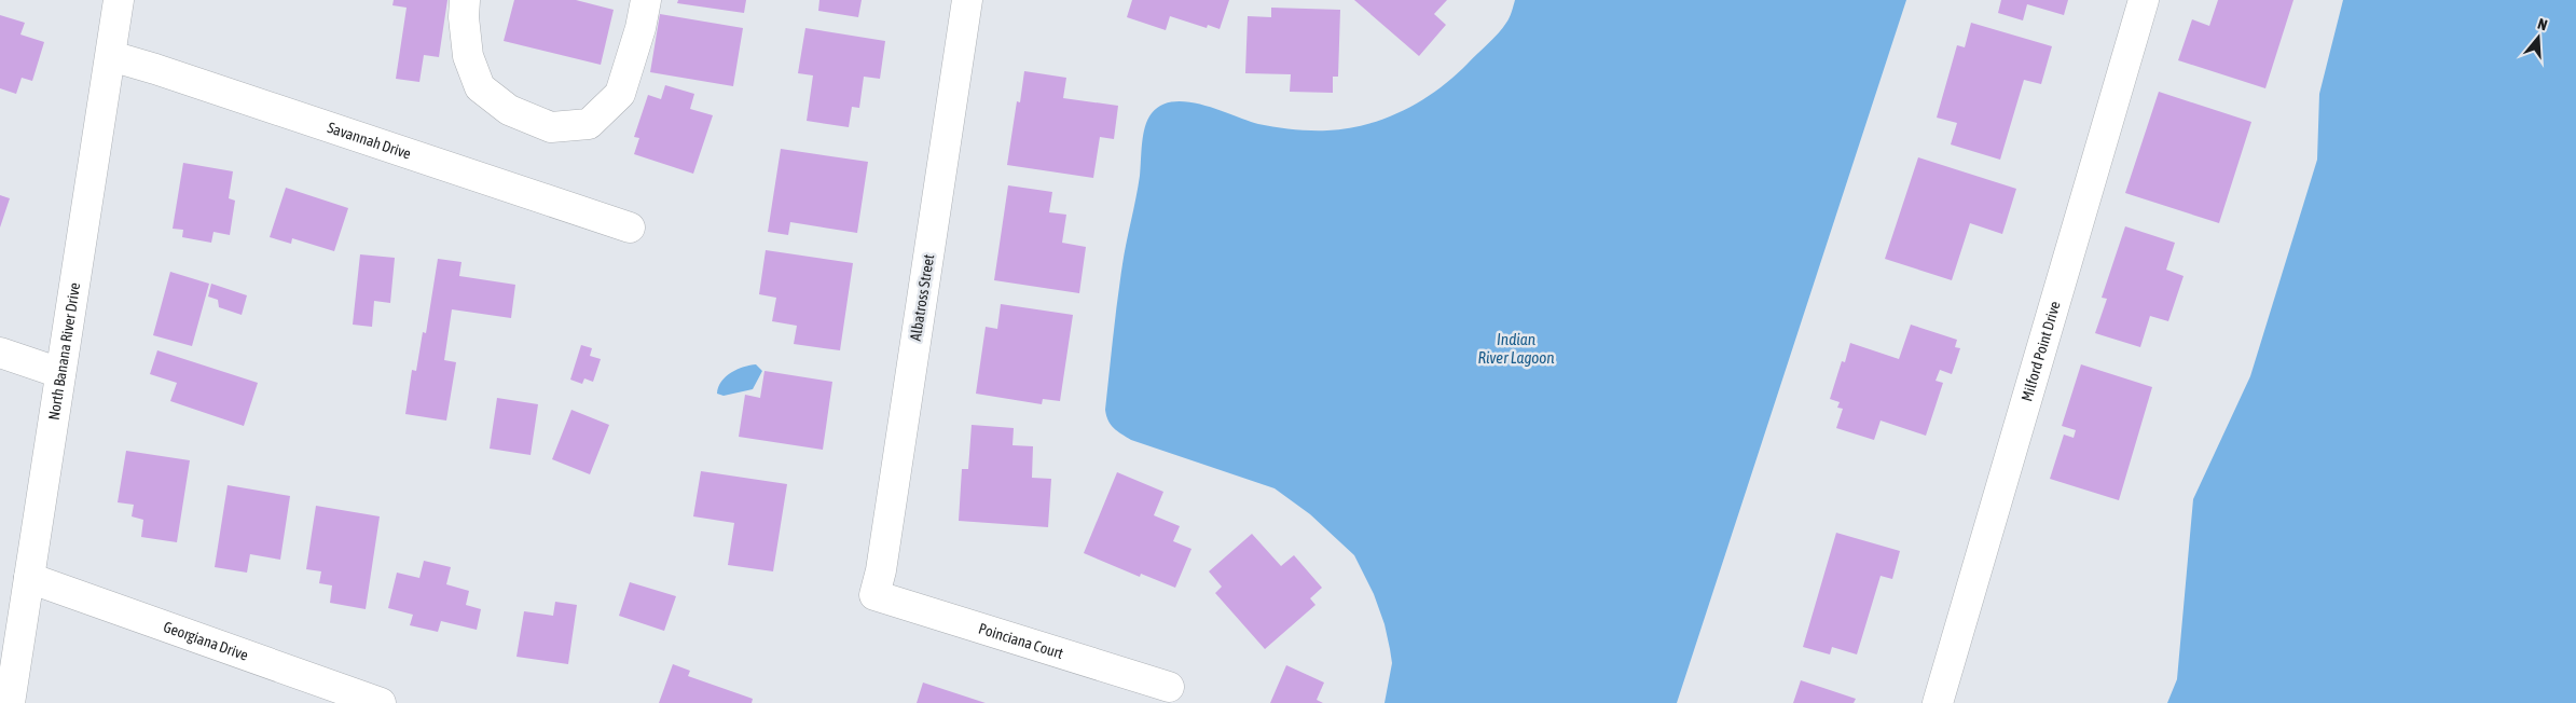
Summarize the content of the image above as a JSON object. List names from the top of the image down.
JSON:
{
  "streets": {
    "street": [
      "Savannah Drive",
      "Albatross Street",
      "North Banana River Drive",
      "Milford Point Drive",
      "Georgiana Drive",
      "Poinciana Court"
    ]
  },
  "crossings": [
    ["Savannah Drive", "North Banana River Drive"],
    ["Albatross Street", "Poinciana Court"],
    ["North Banana River Drive", "Georgiana Drive"]
  ],
  "water": ["Indian River Lagoon"],
  "north": "top"
}
